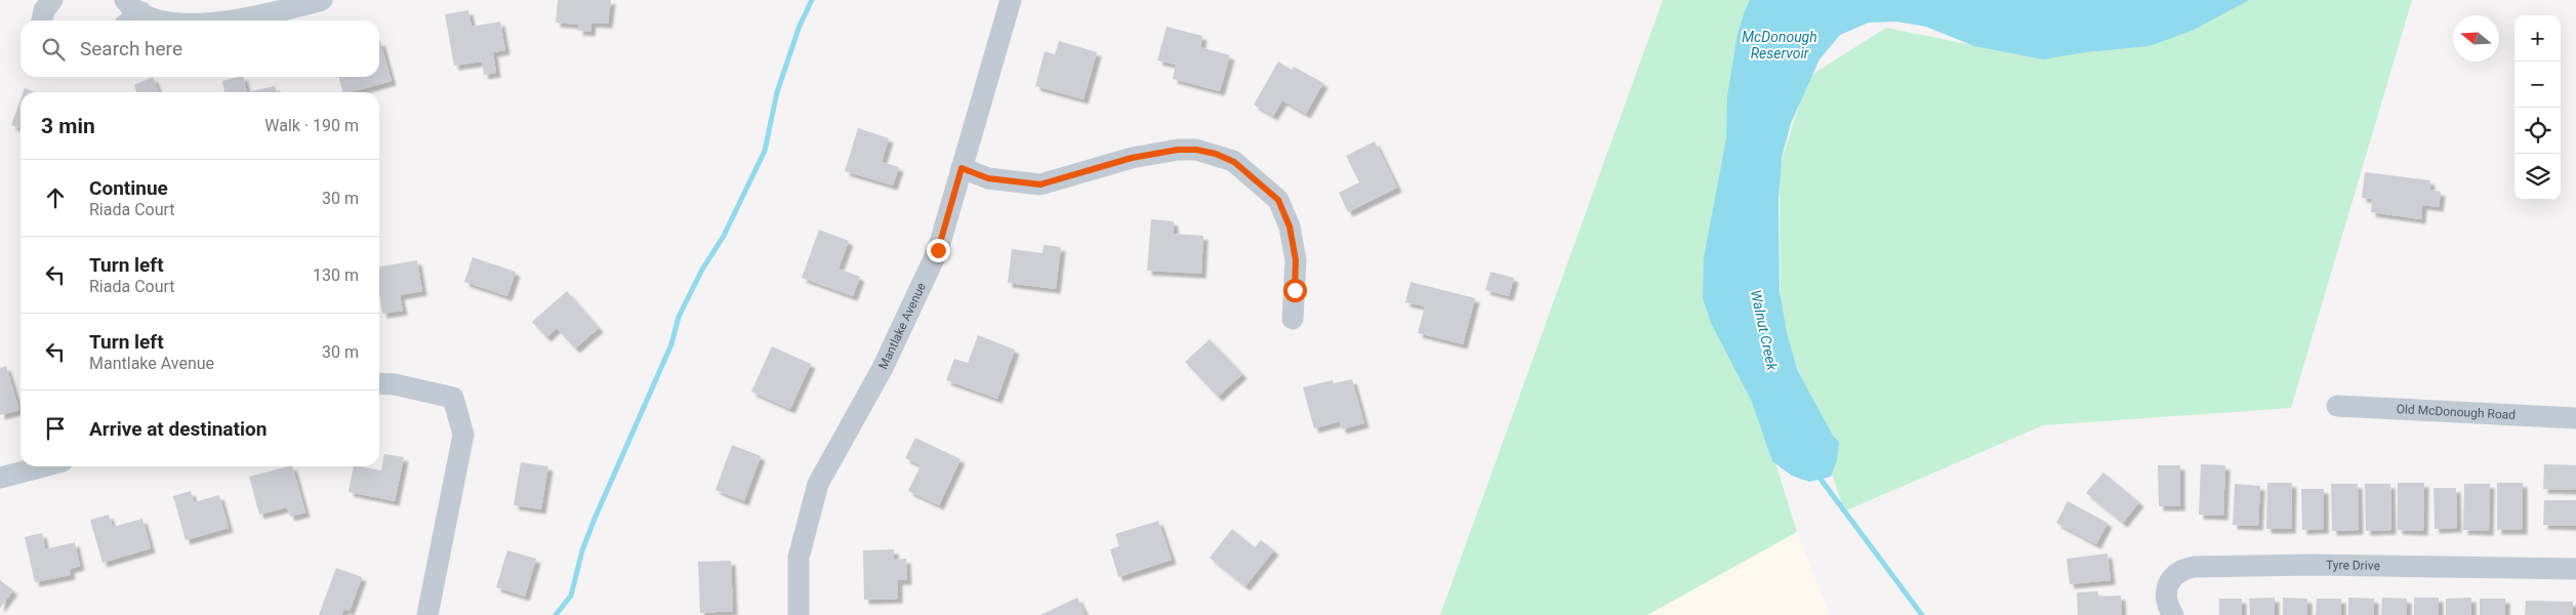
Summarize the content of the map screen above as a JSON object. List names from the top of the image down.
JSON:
{
  "streets": {
    "street": ["Mantlake Avenue", "Old McDonough Road", "Tyre Drive"]
  },
  "water": ["McDonough Reservoir", "Walnut Creek"],
  "north": "left",
  "page": {
    "map_buttons": ["+", "−"],
    "search": "Search here",
    "heading": ["3 min", "Walk · 190 m"],
    "list": [
      ["Continue", "Riada Court", "30 m"],
      ["Turn left", "Riada Court", "130 m"],
      ["Turn left", "Mantlake Avenue", "30 m"],
      "Arrive at destination"
    ]
  }
}
